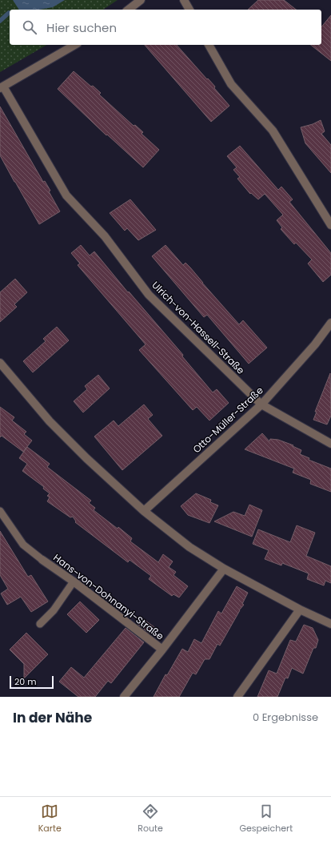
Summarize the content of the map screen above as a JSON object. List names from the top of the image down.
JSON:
{
  "streets": {
    "street": ["Ulrich-von-Hassell-Straße", "Otto-Müller-Straße", "Hans-von-Dohnanyi-Straße"]
  },
  "crossings": [
    ["Ulrich-von-Hassell-Straße", "Otto-Müller-Straße"]
  ],
  "scale_bar": "20 m",
  "page": {
    "search": "Hier suchen",
    "scale": "20 m",
    "heading": ["In der Nähe", "0 Ergebnisse"],
    "nav": ["Karte", "Route", "Gespeichert"]
  }
}
